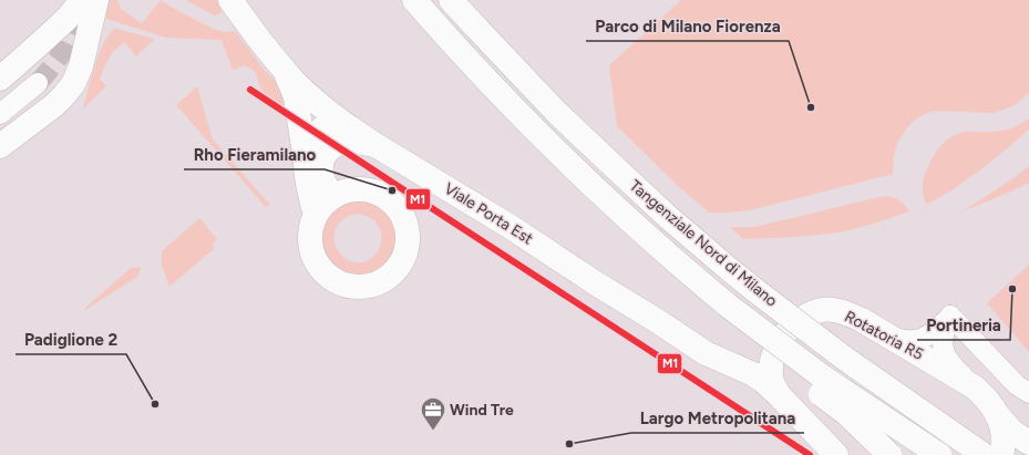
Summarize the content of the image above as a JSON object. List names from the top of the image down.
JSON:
{
  "streets": {
    "main road": ["Viale Porta Est", "Tangenziale Nord di Milano", "Rotatoria R5"]
  },
  "crossings": [
    ["Viale Porta Est", "Rotatoria R5"]
  ],
  "places": {
    "other": [
      "Parco di Milano Fiorenza",
      "Rho Fieramilano",
      "Portineria",
      "Padiglione 2",
      "Largo Metropolitana"
    ],
    "office": ["Wind Tre"]
  },
  "lines": ["transit line M1"]
}
